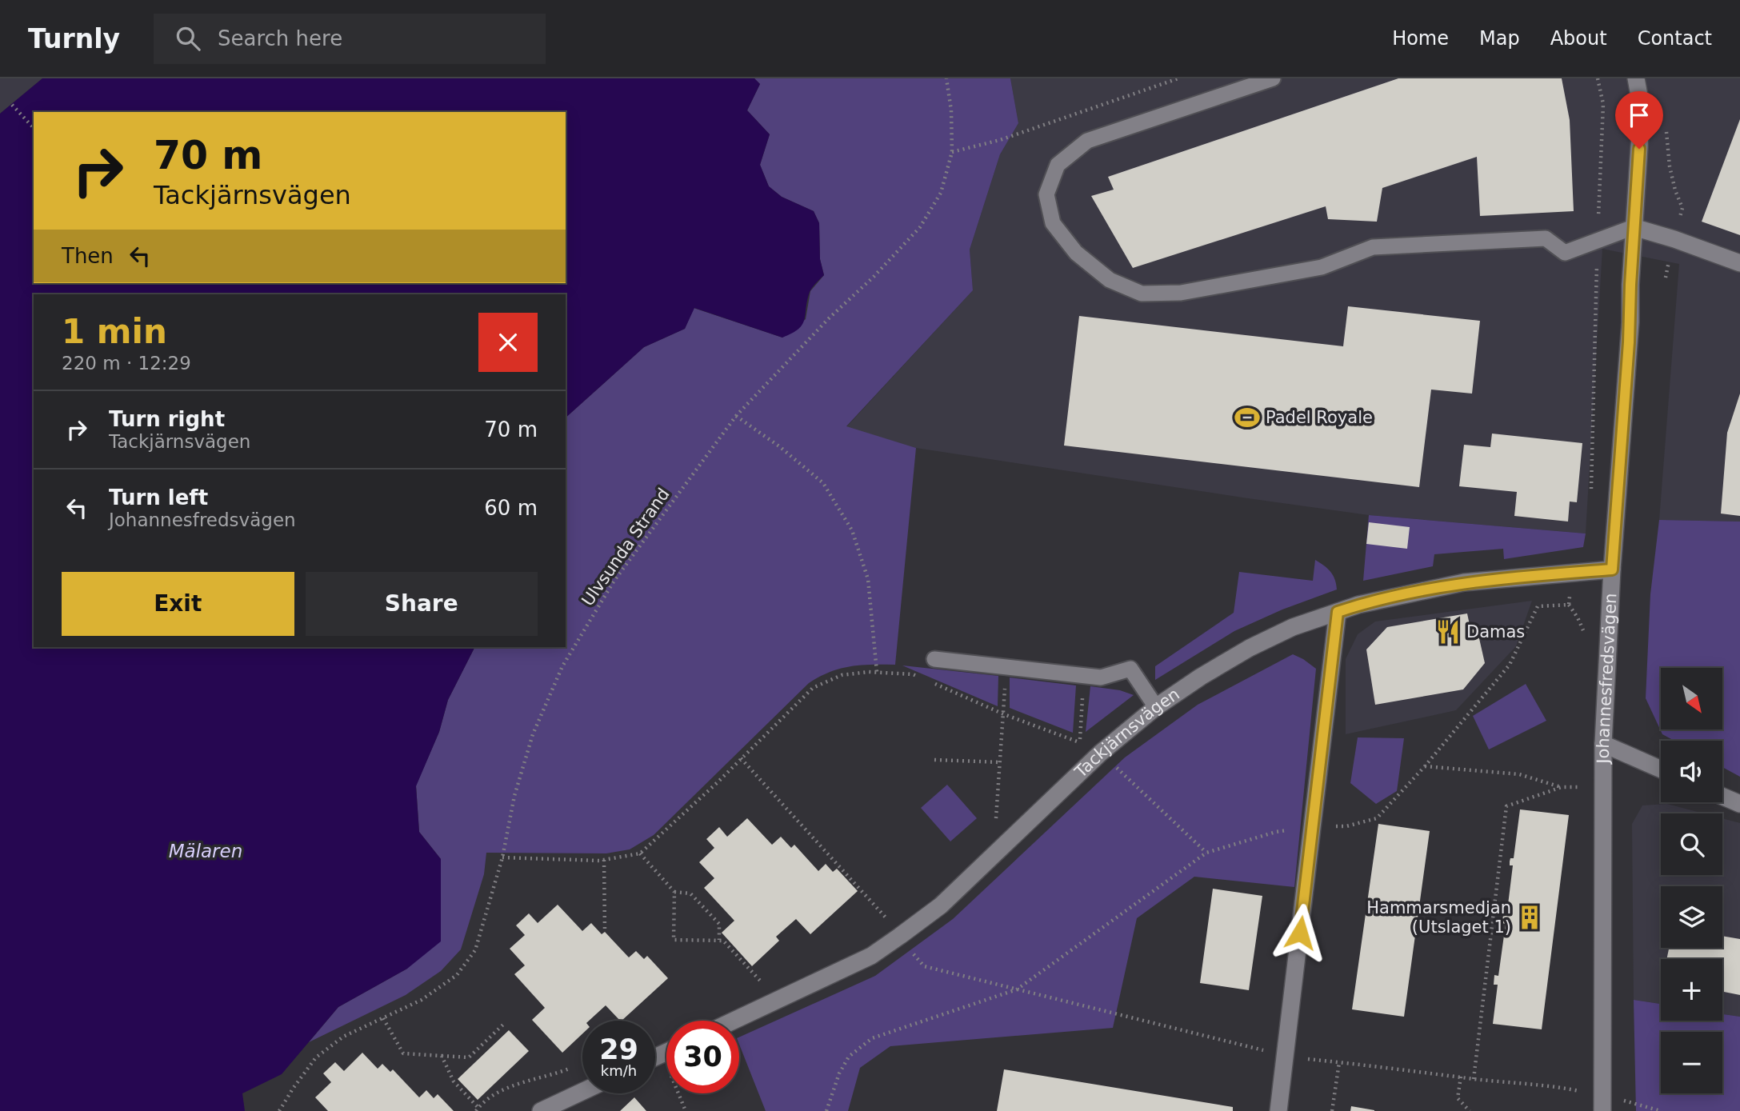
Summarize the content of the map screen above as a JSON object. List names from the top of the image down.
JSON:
{
  "streets": {
    "street": ["Johannesfredsvägen", "Tackjärnsvägen"],
    "path": ["Ulvsunda Strand"]
  },
  "crossings": [
    ["Johannesfredsvägen", "Tackjärnsvägen"]
  ],
  "water": ["Mälaren"],
  "places": {
    "sports": ["Padel Royale"],
    "restaurant": ["Damas"],
    "building": ["Hammarsmedjan (Utslaget 1)"]
  },
  "north": "bottom right",
  "page": {
    "header": "Turnly",
    "search": "Search here",
    "nav": [
      "Home",
      "Map",
      "About",
      "Contact"
    ],
    "turn": ["70 m", "Tackjärnsvägen"],
    "then": "Then",
    "heading": ["1 min", "220 m · 12:29"],
    "list": [
      {
        "name": "Turn right",
        "note": "Tackjärnsvägen",
        "value": "70 m"
      },
      {
        "name": "Turn left",
        "note": "Johannesfredsvägen",
        "value": "60 m"
      }
    ],
    "buttons": ["Exit", "Share"],
    "map_buttons": ["+", "−"],
    "speed": "29 km/h",
    "limit": "30"
  }
}
